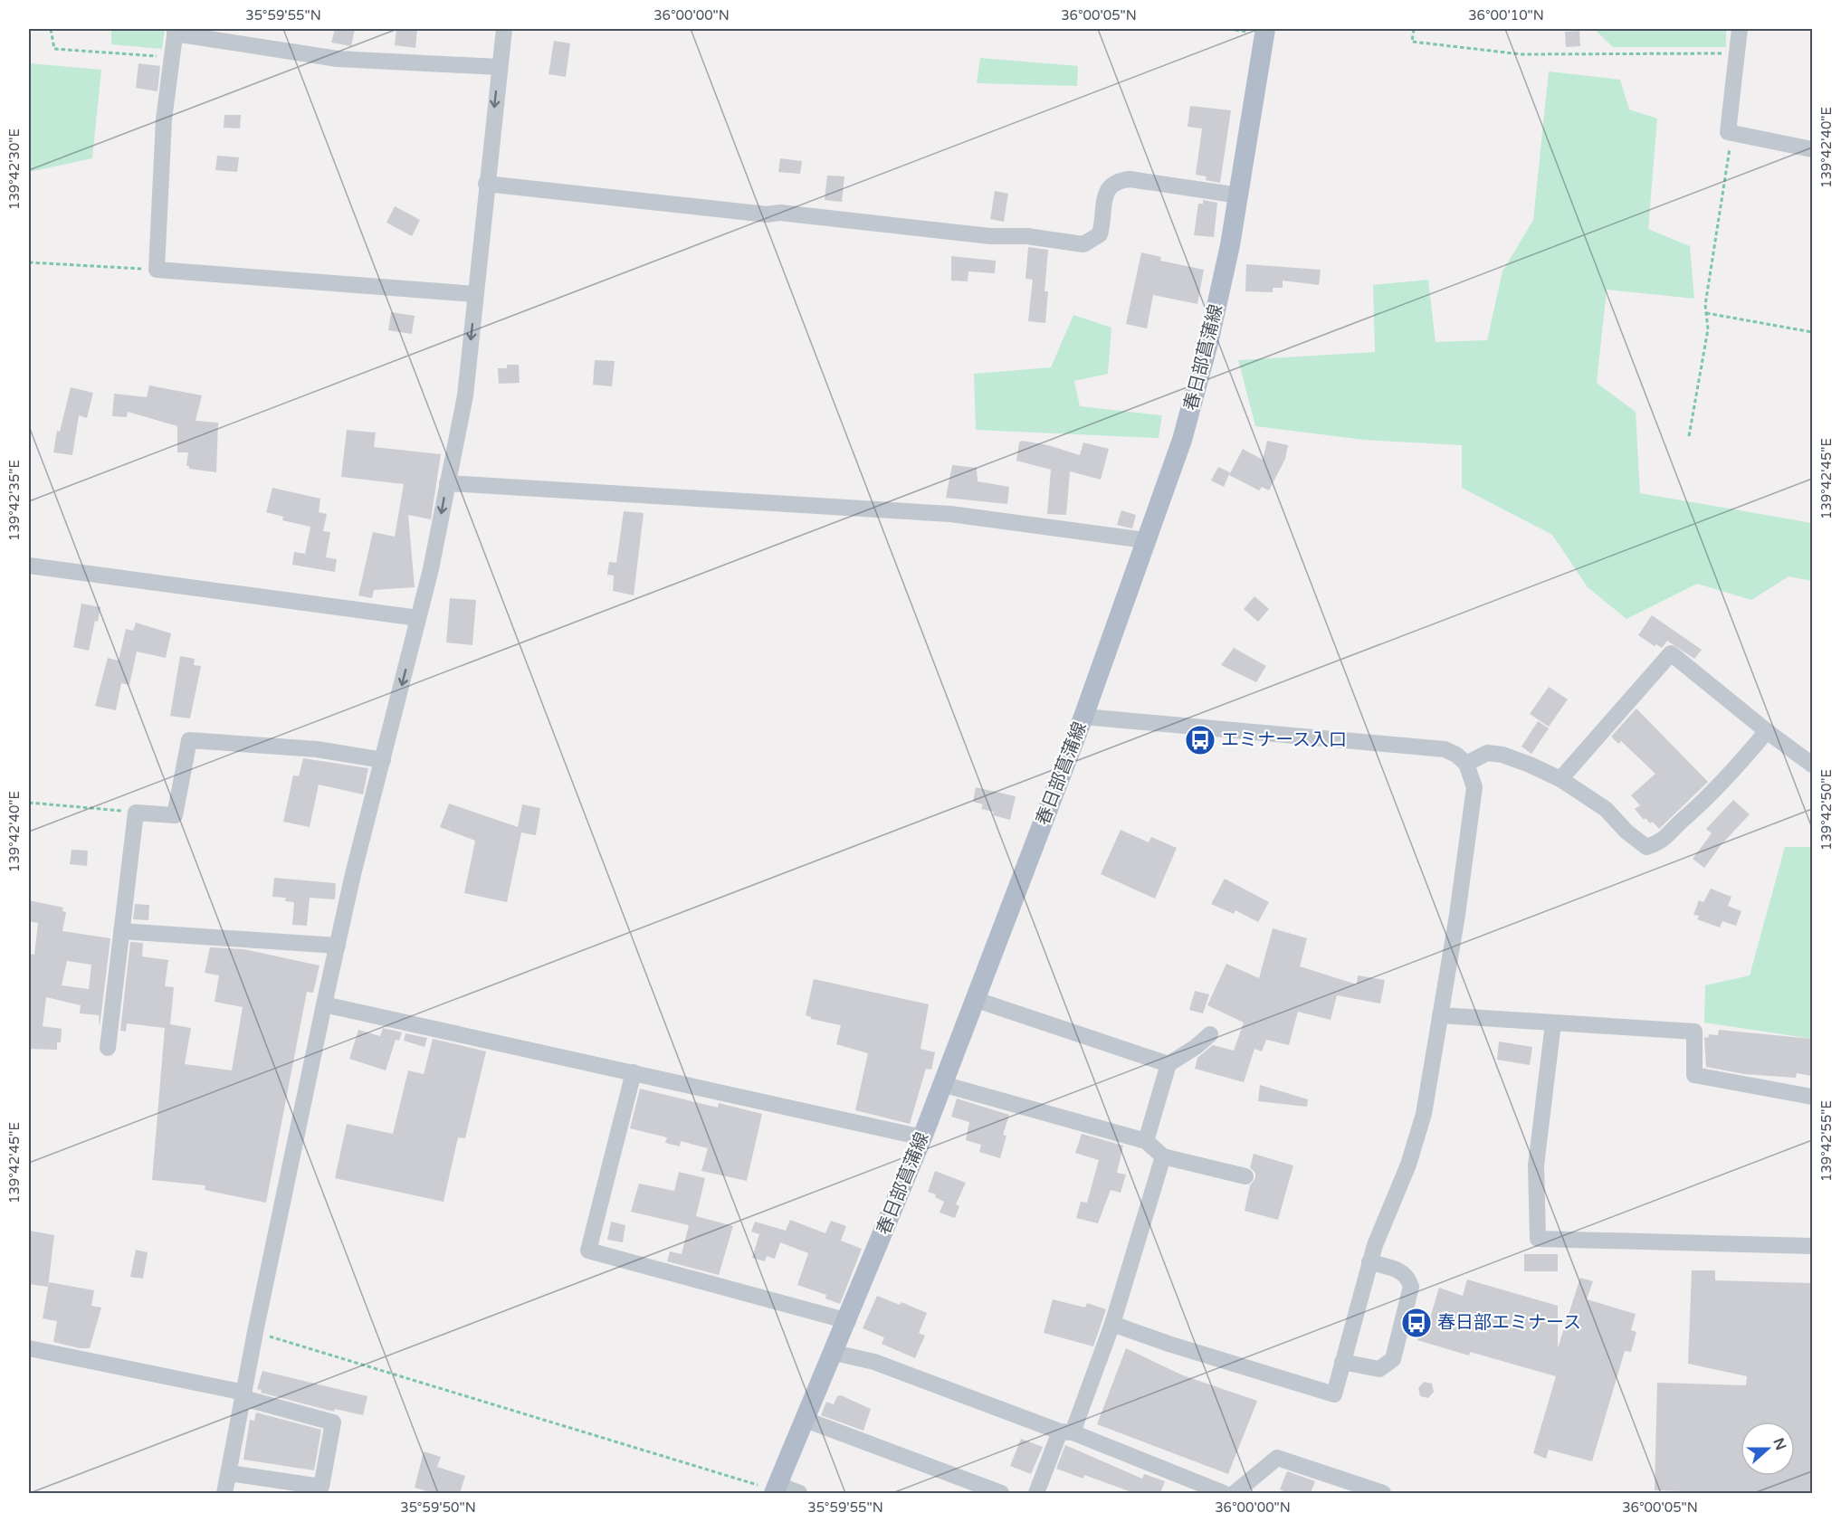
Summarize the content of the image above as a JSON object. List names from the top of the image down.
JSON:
{
  "streets": {
    "main road": ["春日部菖蒲線"]
  },
  "places": {
    "bus stop": ["エミナース入口", "春日部エミナース"]
  },
  "north": "right",
  "coordinates": [
    "35°59'55\"N",
    "36°00'00\"N",
    "36°00'05\"N",
    "36°00'10\"N",
    "139°42'40\"E",
    "139°42'30\"E",
    "139°42'45\"E",
    "139°42'35\"E",
    "139°42'50\"E",
    "139°42'55\"E",
    "35°59'50\"N"
  ]
}
